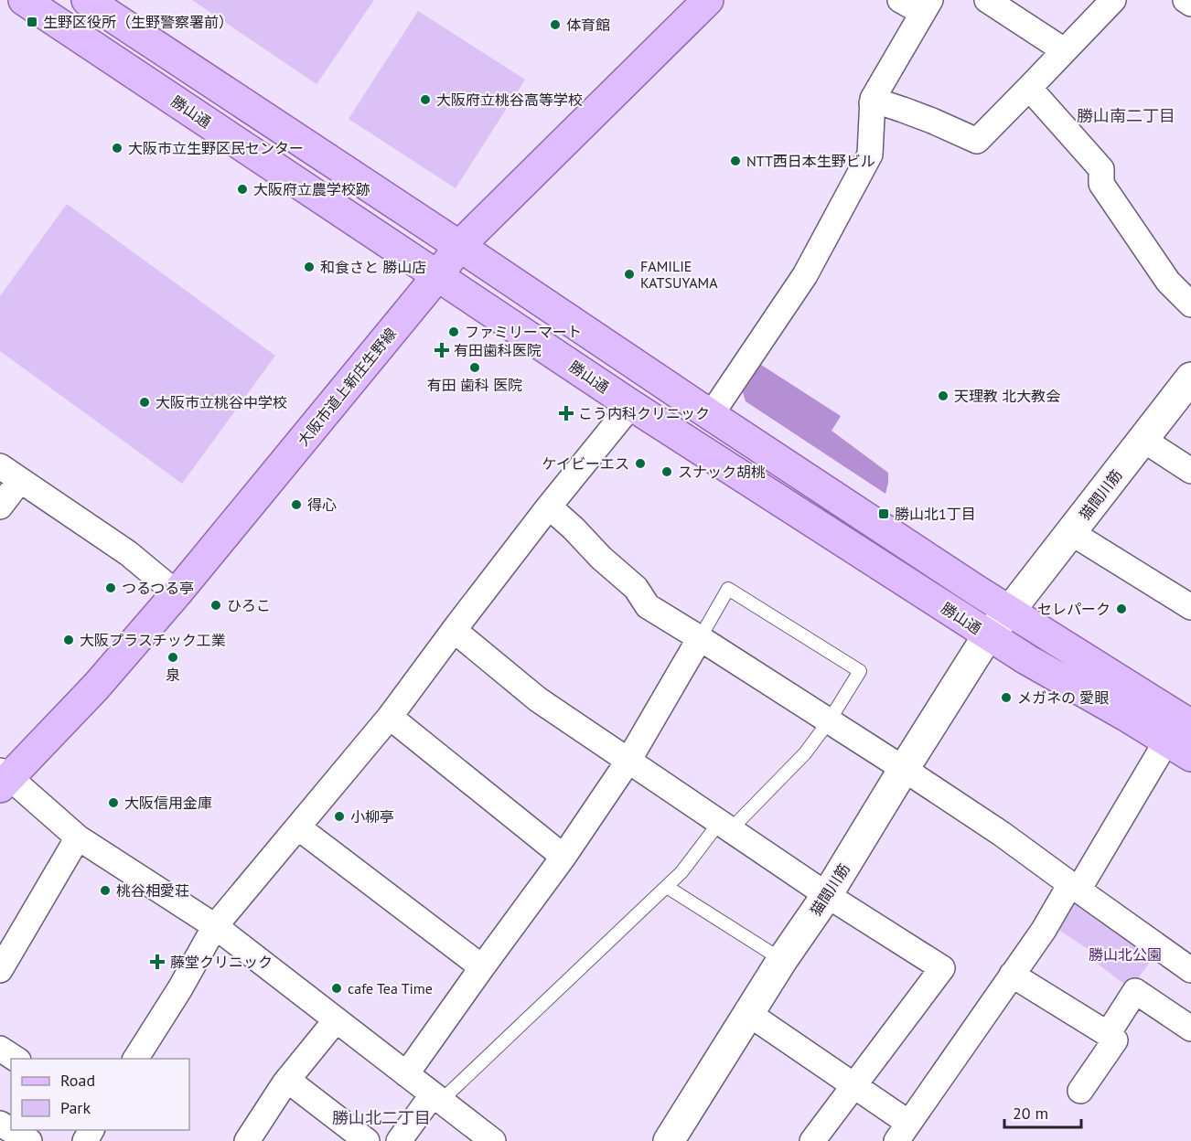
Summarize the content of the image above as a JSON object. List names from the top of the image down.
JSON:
{
  "streets": {
    "main road": ["勝山通", "大阪市道上新庄生野線"],
    "street": ["猫間川筋"]
  },
  "crossings": [
    ["勝山通", "大阪市道上新庄生野線"],
    ["勝山通", "猫間川筋"]
  ],
  "districts": ["勝山南二丁目", "勝山北二丁目"],
  "parks": ["勝山北公園"],
  "places": {
    "transit": ["生野区役所（生野警察署前）", "勝山北1丁目"],
    "other": [
      "体育館",
      "大阪府立桃谷高等学校",
      "大阪市立生野区民センター",
      "NTT西日本生野ビル",
      "大阪府立農学校跡",
      "和食さと 勝山店",
      "FAMILIE KATSUYAMA",
      "ファミリーマート",
      "有田 歯科 医院",
      "天理教 北大教会",
      "大阪市立桃谷中学校",
      "ケイビーエス",
      "スナック胡桃",
      "得心",
      "つるつる亭",
      "ひろこ",
      "セレパーク",
      "大阪プラスチック工業",
      "泉",
      "メガネの 愛眼",
      "大阪信用金庫",
      "小柳亭",
      "桃谷相愛荘",
      "cafe Tea Time"
    ],
    "health": ["有田歯科医院", "こう内科クリニック", "藤堂クリニック"]
  },
  "legend": ["Road", "Park"],
  "scale_bar": "20 m"
}
